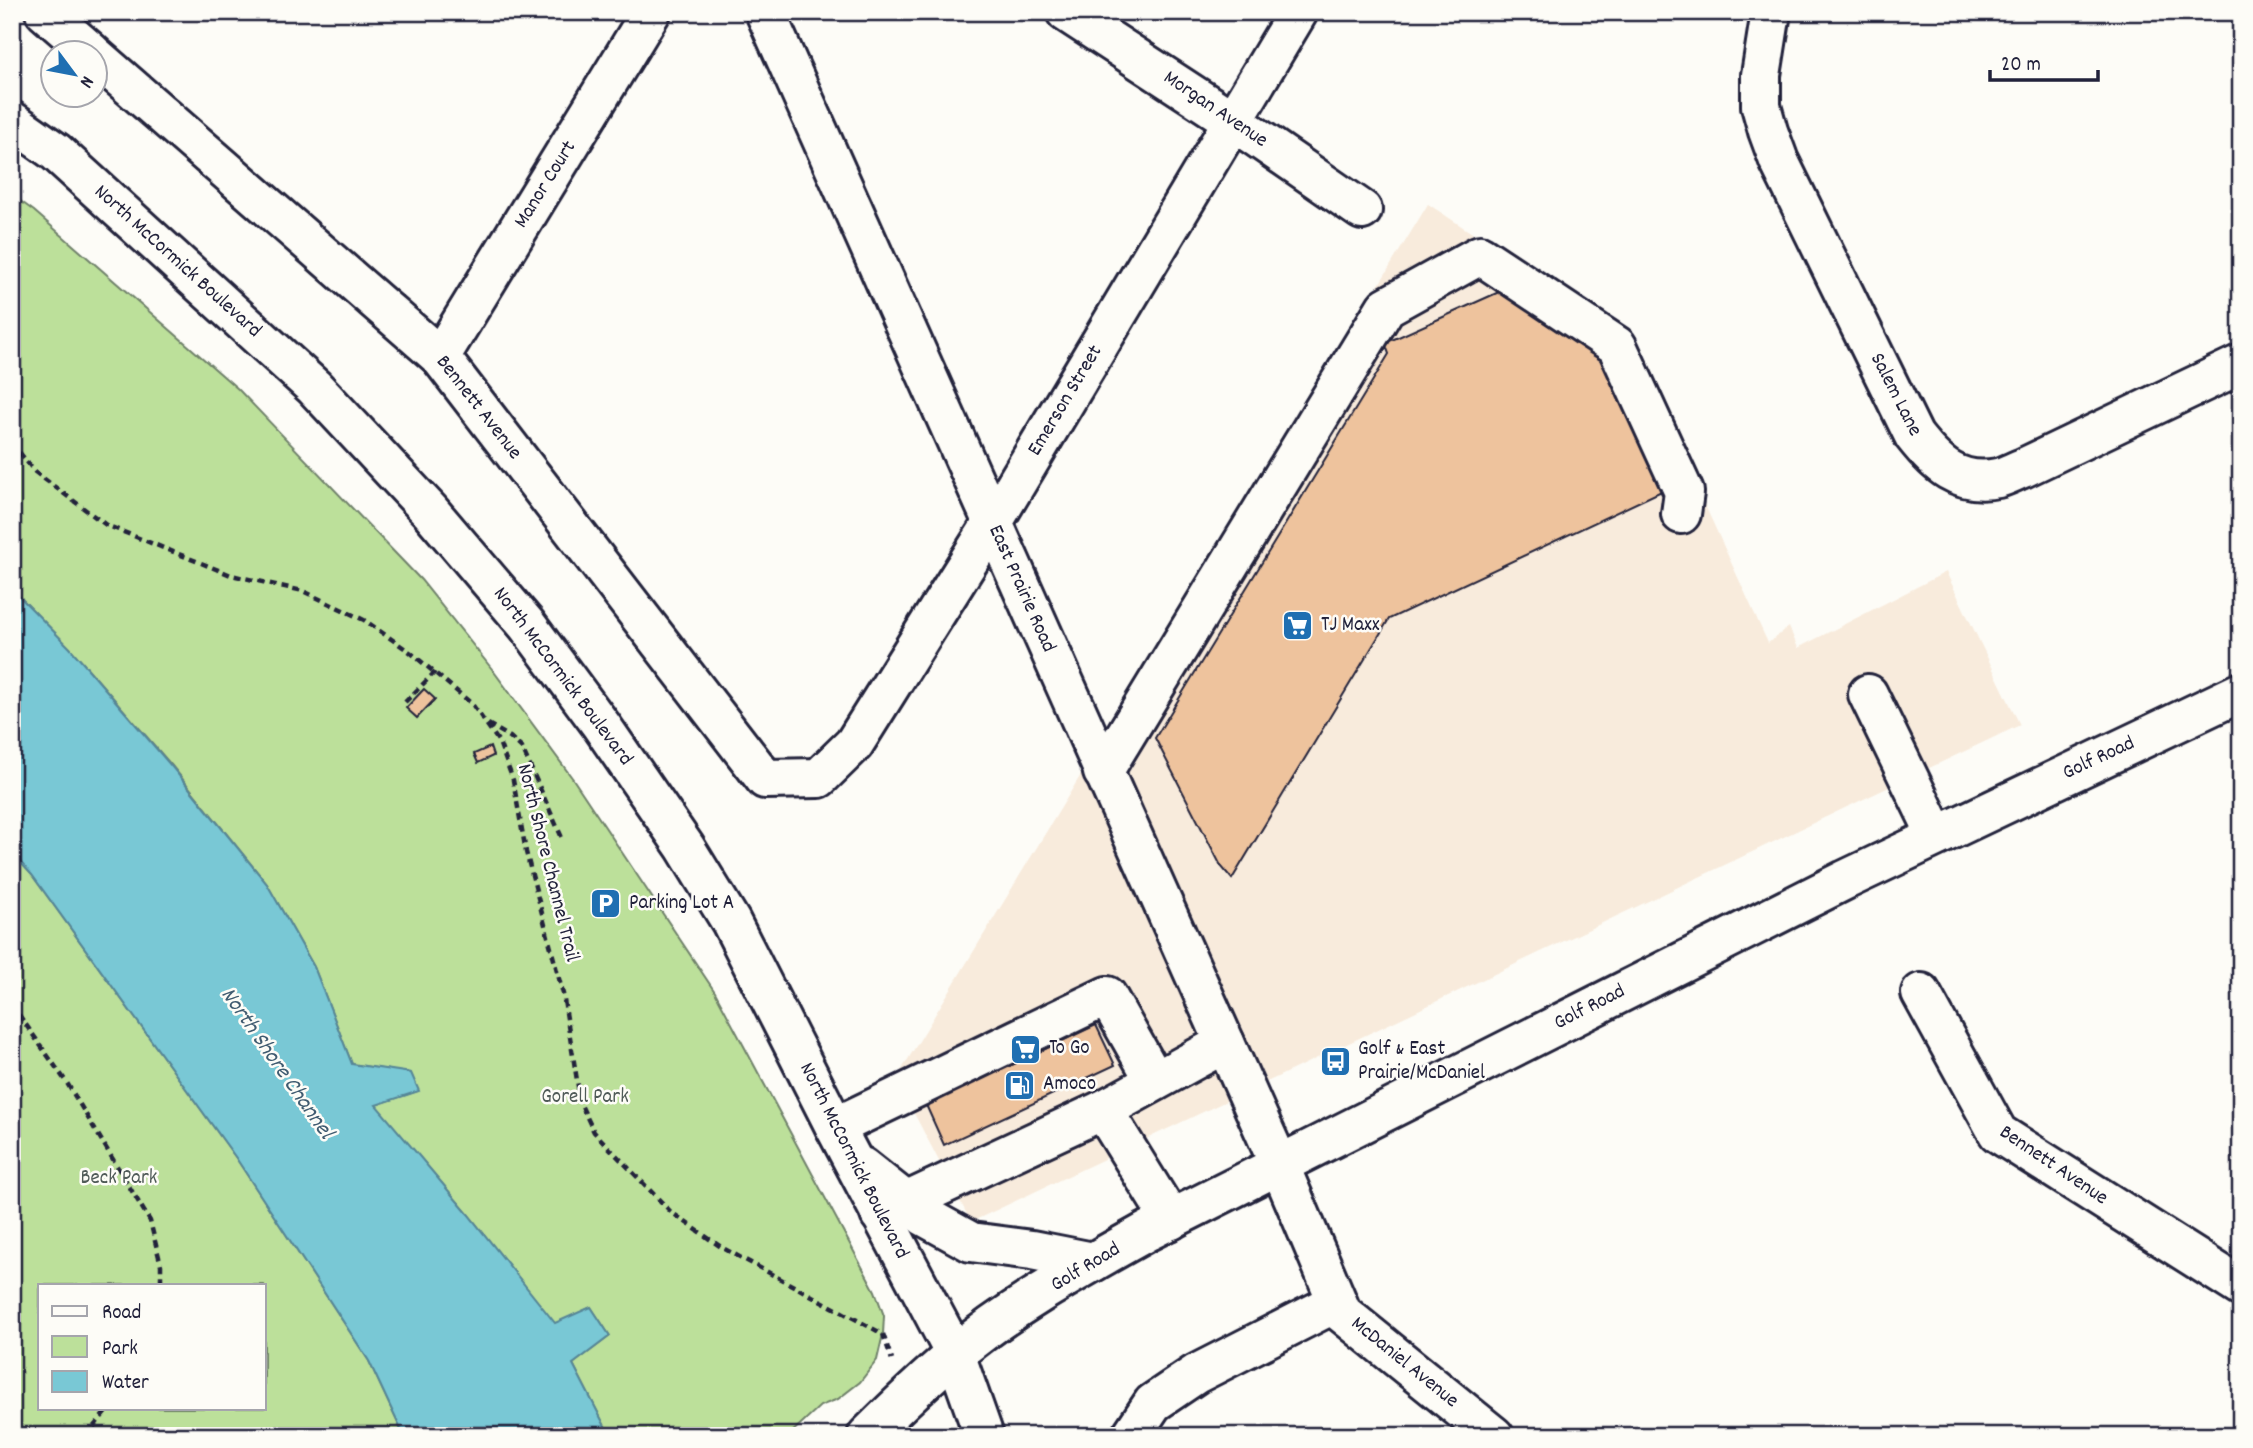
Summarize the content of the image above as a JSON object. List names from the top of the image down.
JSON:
{
  "streets": {
    "street": [
      "Morgan Avenue",
      "Manor Court",
      "North McCormick Boulevard",
      "Salem Lane",
      "Emerson Street",
      "Bennett Avenue",
      "East Prairie Road",
      "Golf Road",
      "McDaniel Avenue"
    ],
    "path": ["North Shore Channel Trail"]
  },
  "crossings": [
    ["Morgan Avenue", "Emerson Street"],
    ["Manor Court", "Bennett Avenue"],
    ["North McCormick Boulevard", "Golf Road"],
    ["Emerson Street", "Bennett Avenue"],
    ["Emerson Street", "East Prairie Road"],
    ["East Prairie Road", "Golf Road"],
    ["East Prairie Road", "McDaniel Avenue"],
    ["Golf Road", "McDaniel Avenue"]
  ],
  "water": ["North Shore Channel"],
  "parks": ["Gorell Park", "Beck Park"],
  "places": {
    "supermarket": ["TJ Maxx", "To Go"],
    "parking": ["Parking Lot A"],
    "bus stop": ["Golf & East Prairie/McDaniel"],
    "fuel station": ["Amoco"]
  },
  "legend": ["Road", "Park", "Water"],
  "scale_bar": "20 m",
  "north": "bottom right"
}
